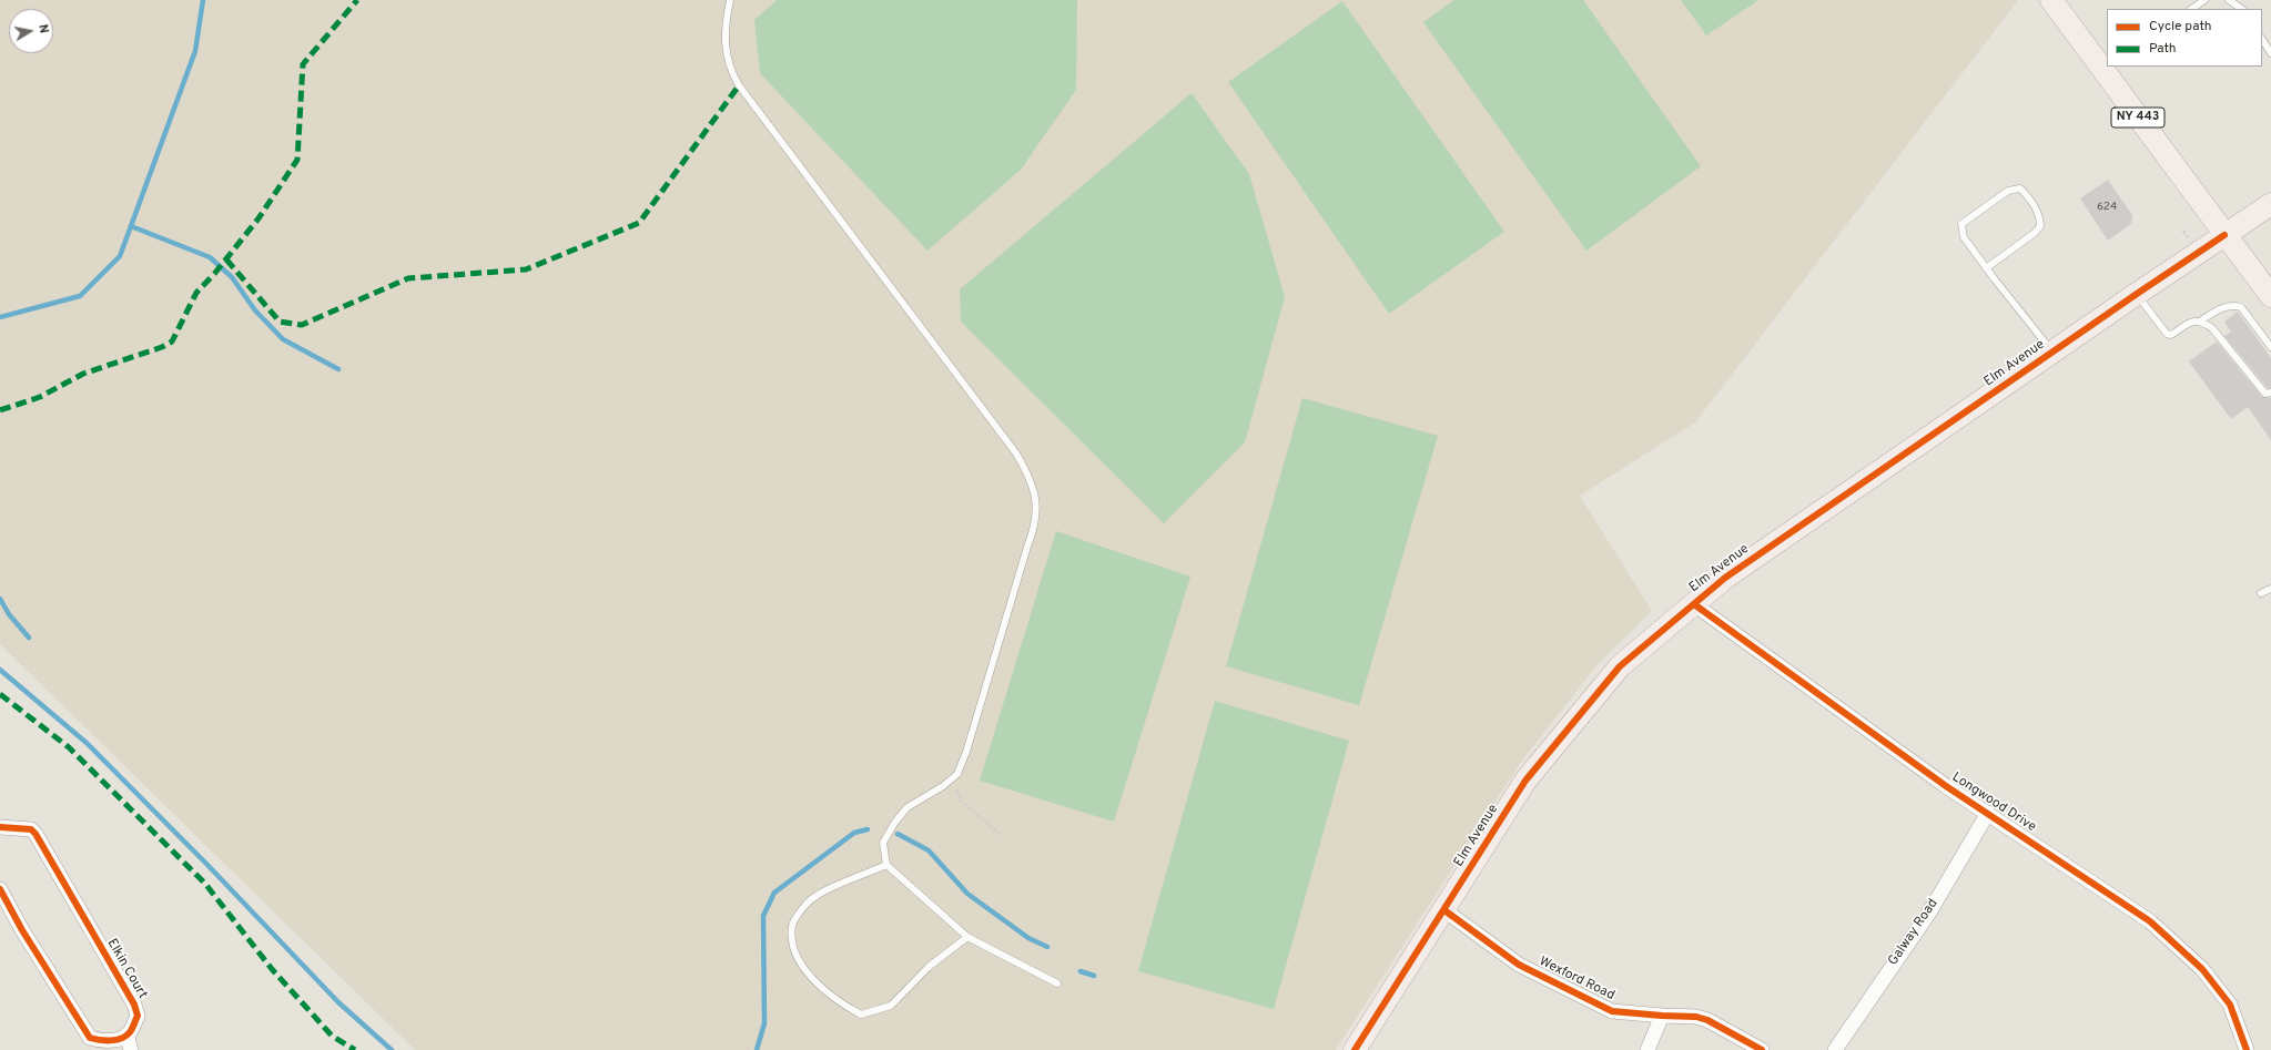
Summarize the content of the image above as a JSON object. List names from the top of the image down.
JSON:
{
  "streets": {
    "main road": ["NY 443", "Elm Avenue"],
    "street": [
      "Longwood Drive",
      "Galway Road",
      "Elkin Court",
      "Wexford Road"
    ]
  },
  "crossings": [
    ["NY 443", "Elm Avenue"],
    ["Elm Avenue", "Longwood Drive"],
    ["Elm Avenue", "Wexford Road"],
    ["Longwood Drive", "Galway Road"]
  ],
  "house_numbers": ["624"],
  "legend": ["Cycle path", "Path"],
  "north": "right"
}
